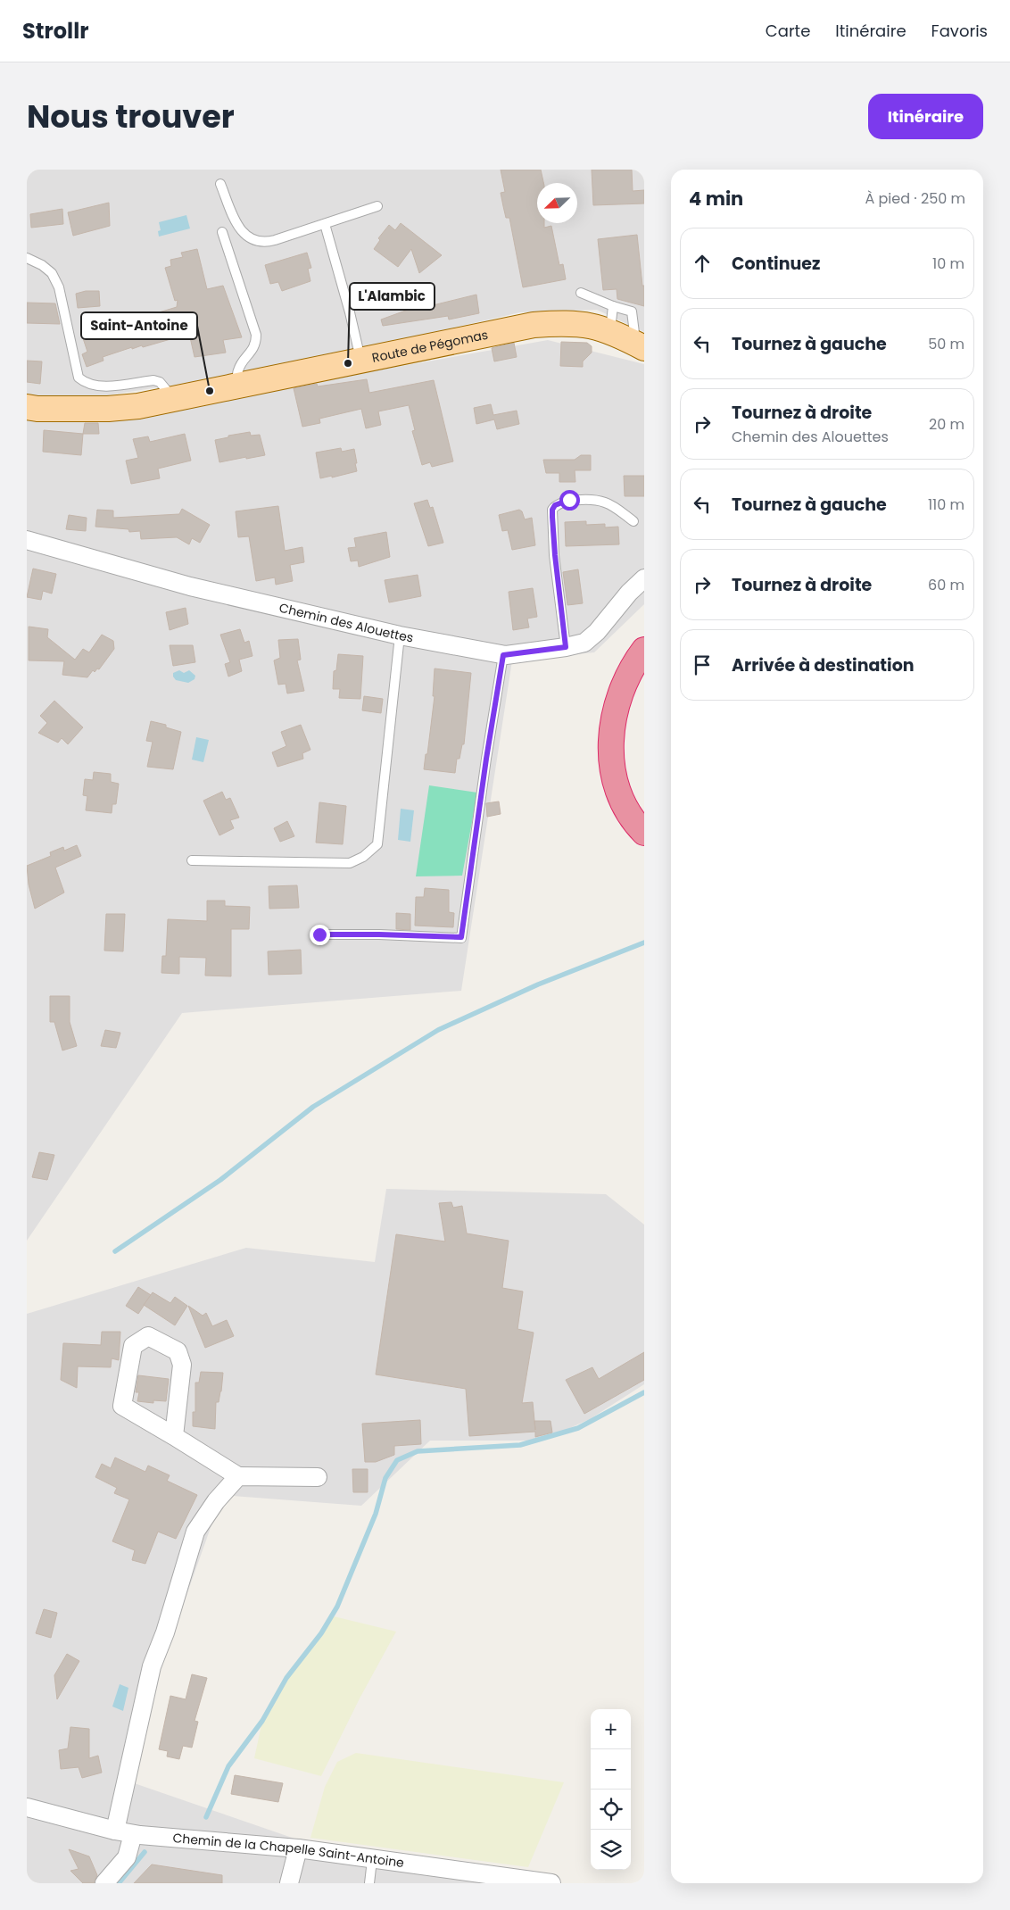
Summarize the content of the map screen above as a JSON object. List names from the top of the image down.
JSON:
{
  "streets": {
    "main road": ["Route de Pégomas"],
    "street": ["Chemin des Alouettes", "Chemin de la Chapelle Saint-Antoine"]
  },
  "places": ["L'Alambic", "Saint-Antoine"],
  "north": "bottom left",
  "page": {
    "header": "Strollr",
    "nav": ["Carte", "Itinéraire", "Favoris"],
    "title": "Nous trouver",
    "buttons": "Itinéraire",
    "heading": ["4 min", "À pied · 250 m"],
    "list": [
      ["Continuez", "10 m"],
      ["Tournez à gauche", "50 m"],
      ["Tournez à droite", "Chemin des Alouettes", "20 m"],
      ["Tournez à gauche", "110 m"],
      ["Tournez à droite", "60 m"],
      "Arrivée à destination"
    ],
    "map_buttons": ["+", "−"]
  }
}
